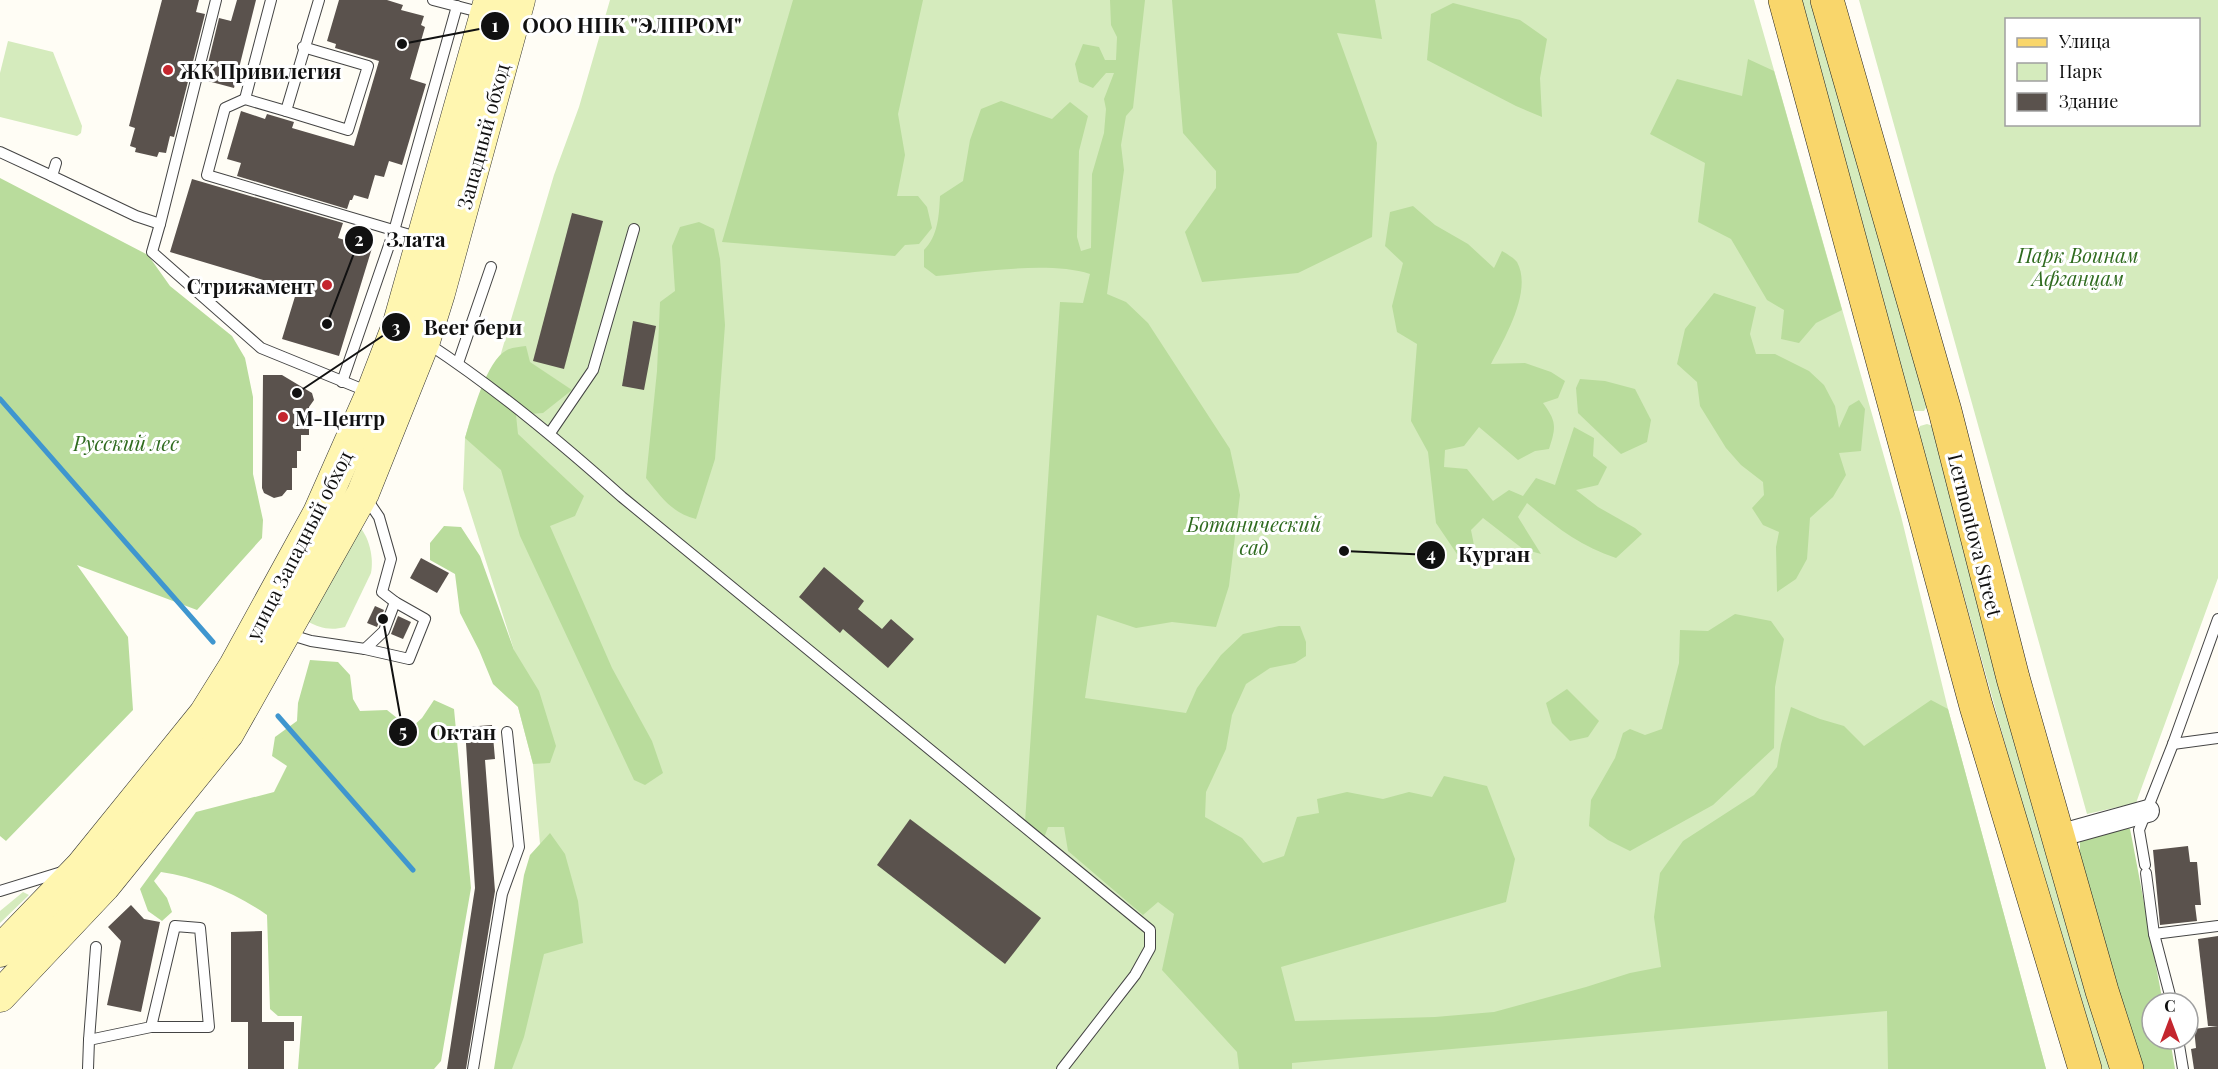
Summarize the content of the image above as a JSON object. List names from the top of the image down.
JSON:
{
  "streets": {
    "main road": ["Западный обход", "Lermontova Street", "улица Западный обход"]
  },
  "crossings": [
    ["Западный обход", "улица Западный обход"]
  ],
  "parks": ["Парк Воинам Афганцам", "Русский лес", "Ботанический сад"],
  "places": [
    "ООО НПК \"ЭЛПРОМ\"",
    "ЖК Привилегия",
    "Стрижамент",
    "Злата",
    "Beer бери",
    "М-Центр",
    "Курган",
    "Октан"
  ],
  "legend": ["Улица", "Парк", "Здание"],
  "north": "top"
}
